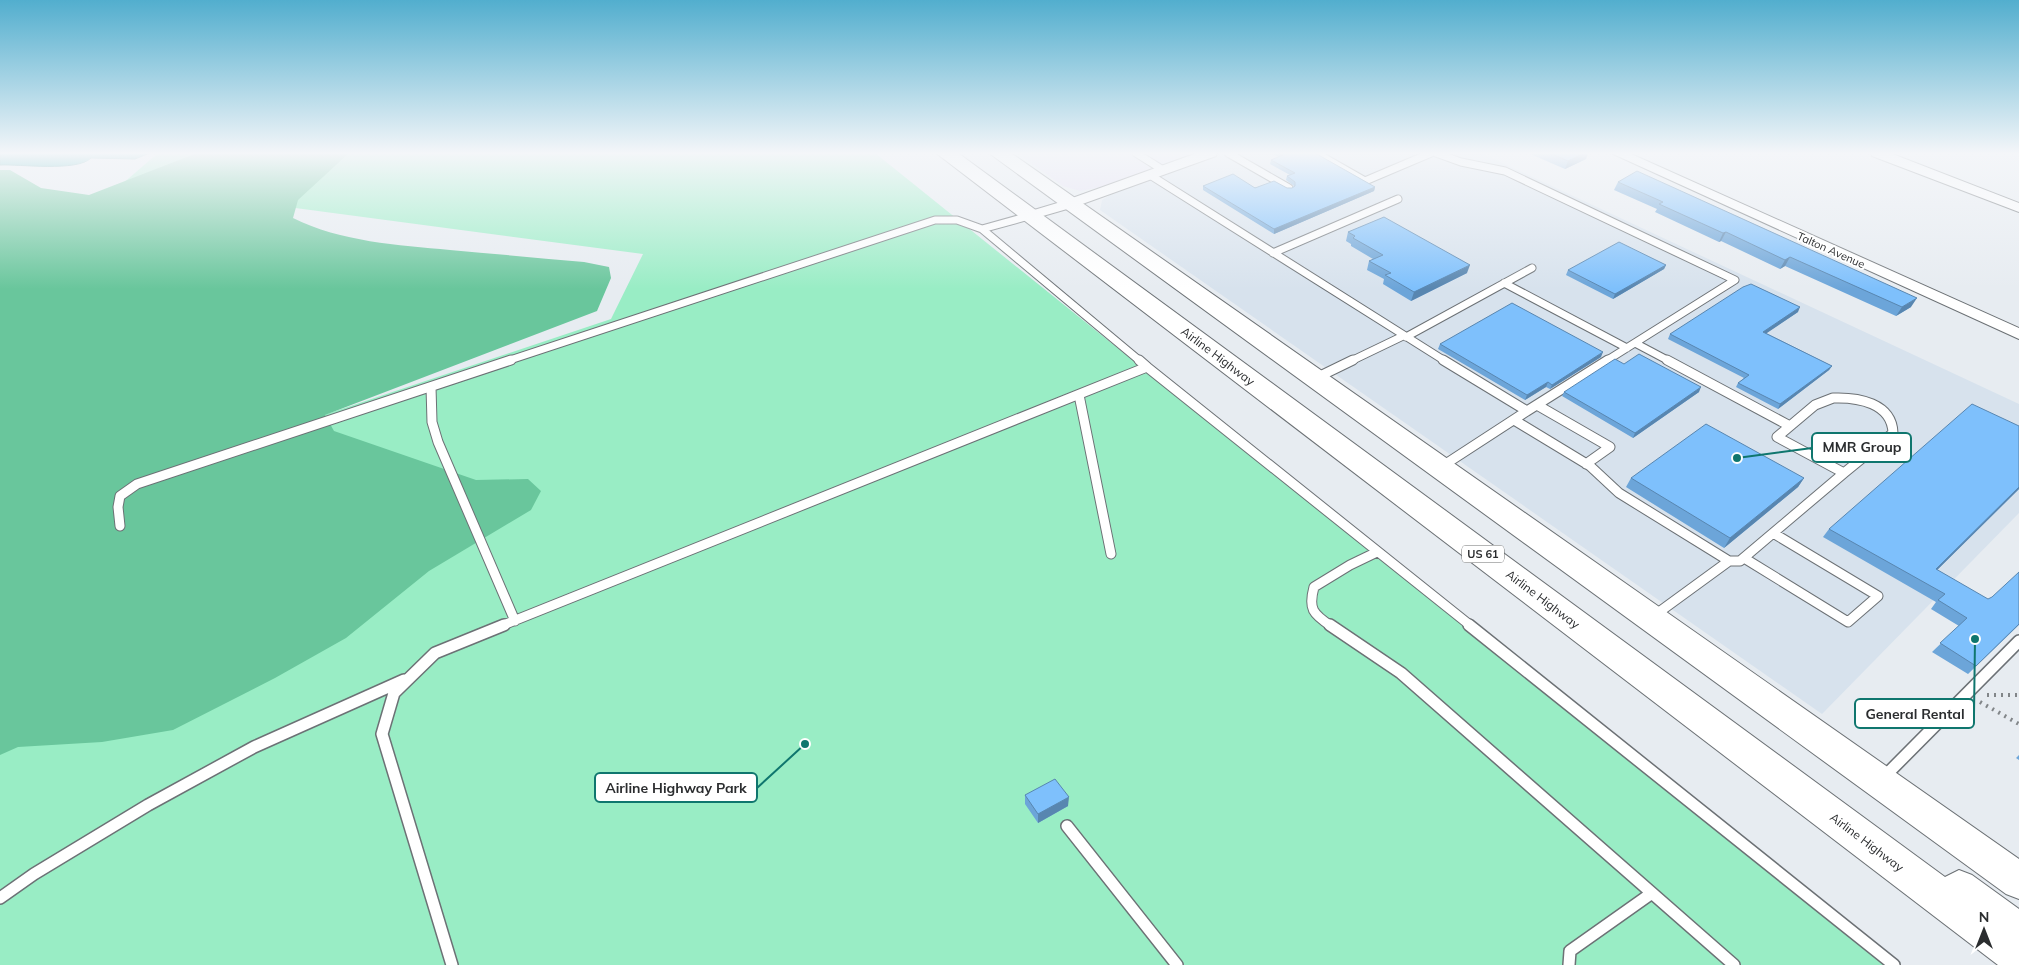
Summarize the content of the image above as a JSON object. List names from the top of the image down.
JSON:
{
  "streets": {
    "highway": ["Airline Highway", "US 61"],
    "street": ["Talton Avenue"]
  },
  "places": ["MMR Group", "General Rental", "Airline Highway Park"],
  "north": "top"
}
